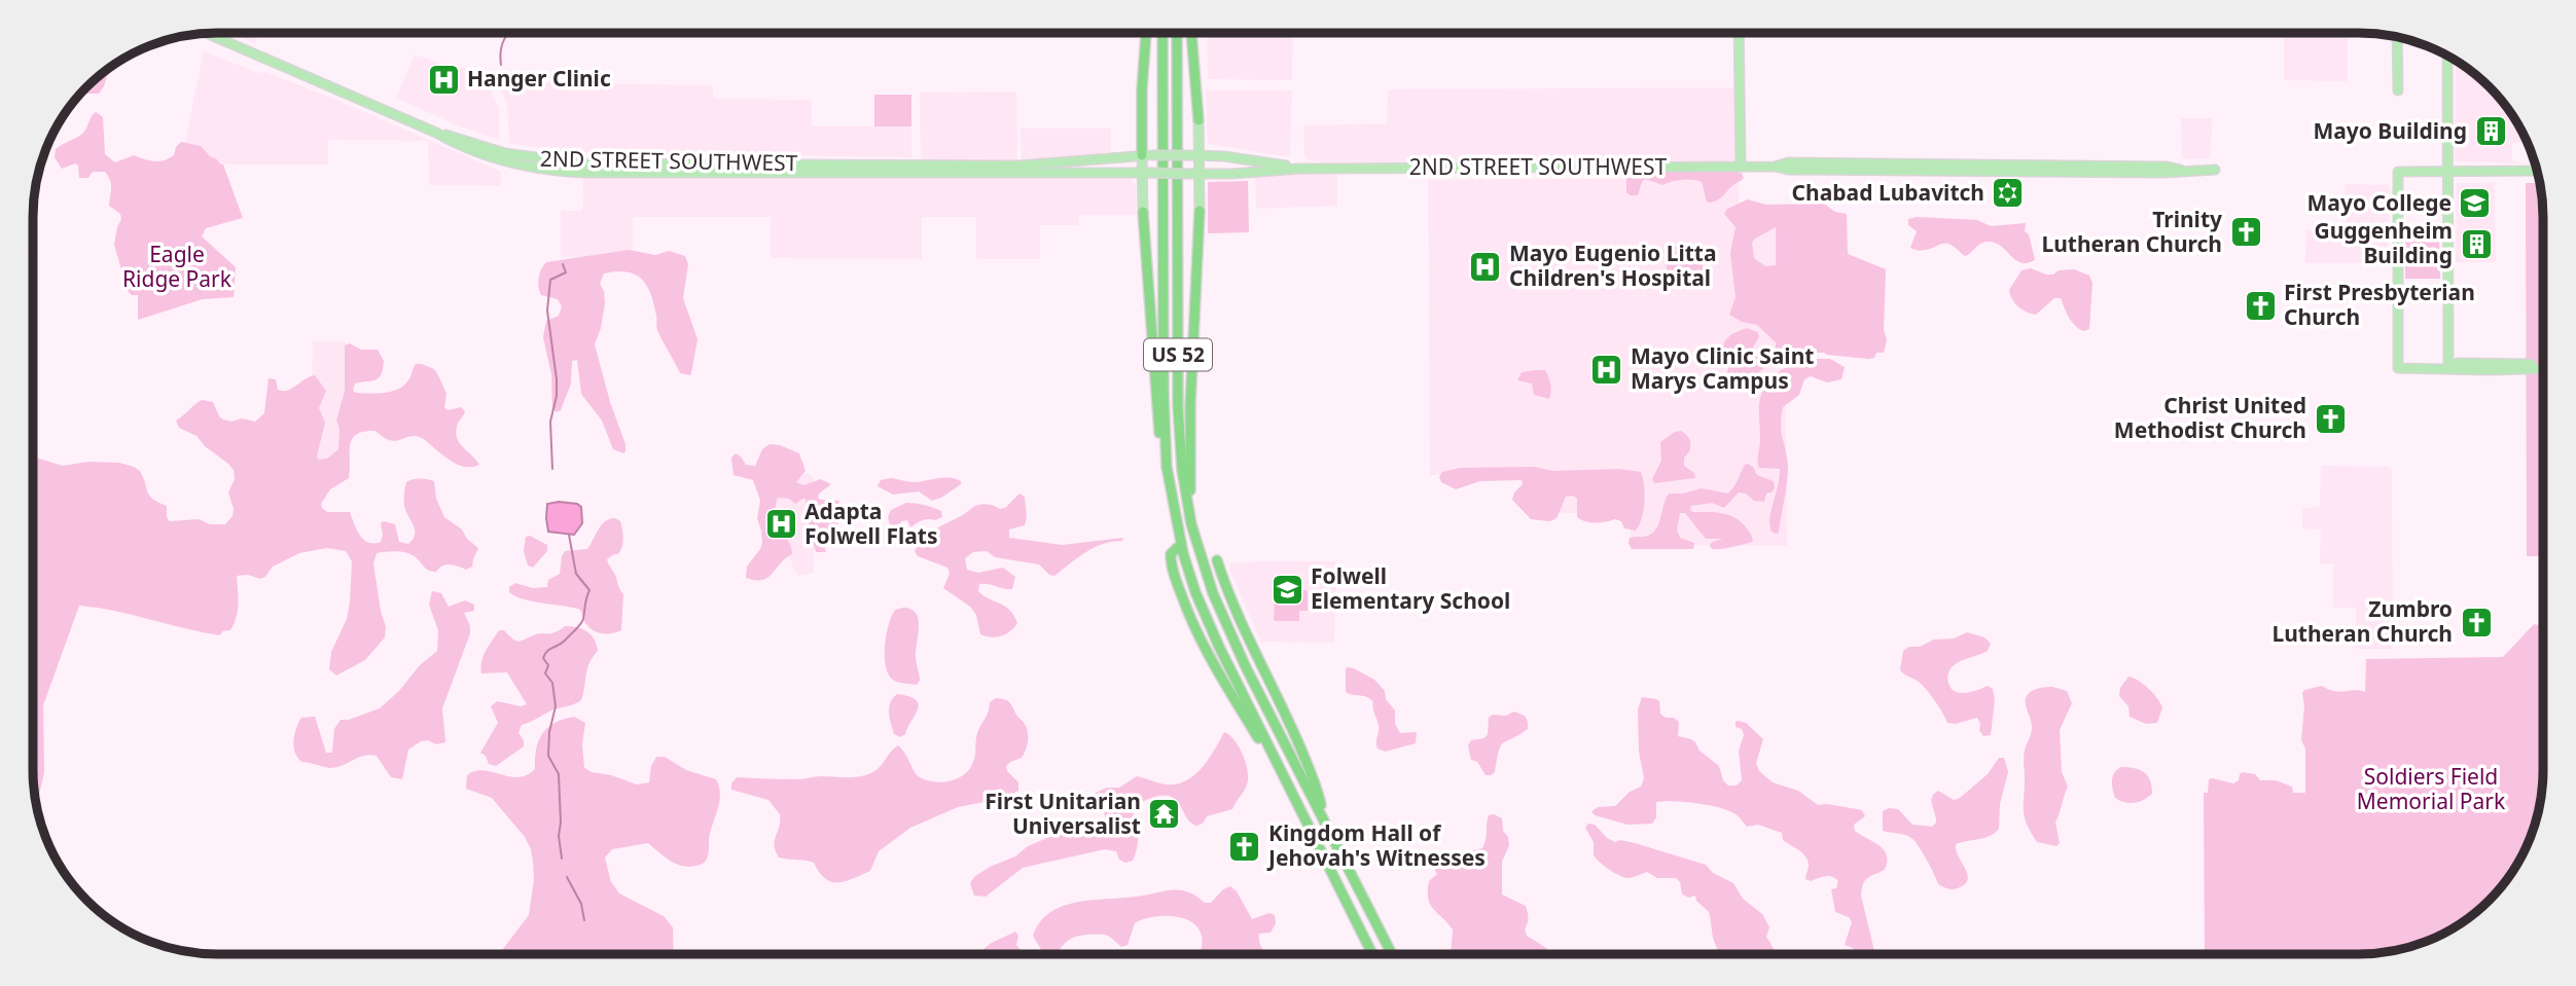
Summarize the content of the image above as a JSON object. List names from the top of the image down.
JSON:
{
  "streets": {
    "highway": ["US 52"],
    "main road": ["2ND STREET SOUTHWEST"]
  },
  "parks": ["Eagle Ridge Park", "Soldiers Field Memorial Park"],
  "places": {
    "hospital": [
      "Hanger Clinic",
      "Mayo Eugenio Litta Children's Hospital",
      "Mayo Clinic Saint Marys Campus",
      "Adapta Folwell Flats"
    ],
    "building": ["Mayo Building", "Guggenheim Building"],
    "synagogue": ["Chabad Lubavitch"],
    "school or university": ["Mayo College", "Folwell Elementary School"],
    "church": [
      "Trinity Lutheran Church",
      "First Presbyterian Church",
      "Christ United Methodist Church",
      "Zumbro Lutheran Church",
      "Kingdom Hall of Jehovah's Witnesses"
    ],
    "temple": ["First Unitarian Universalist"]
  }
}
